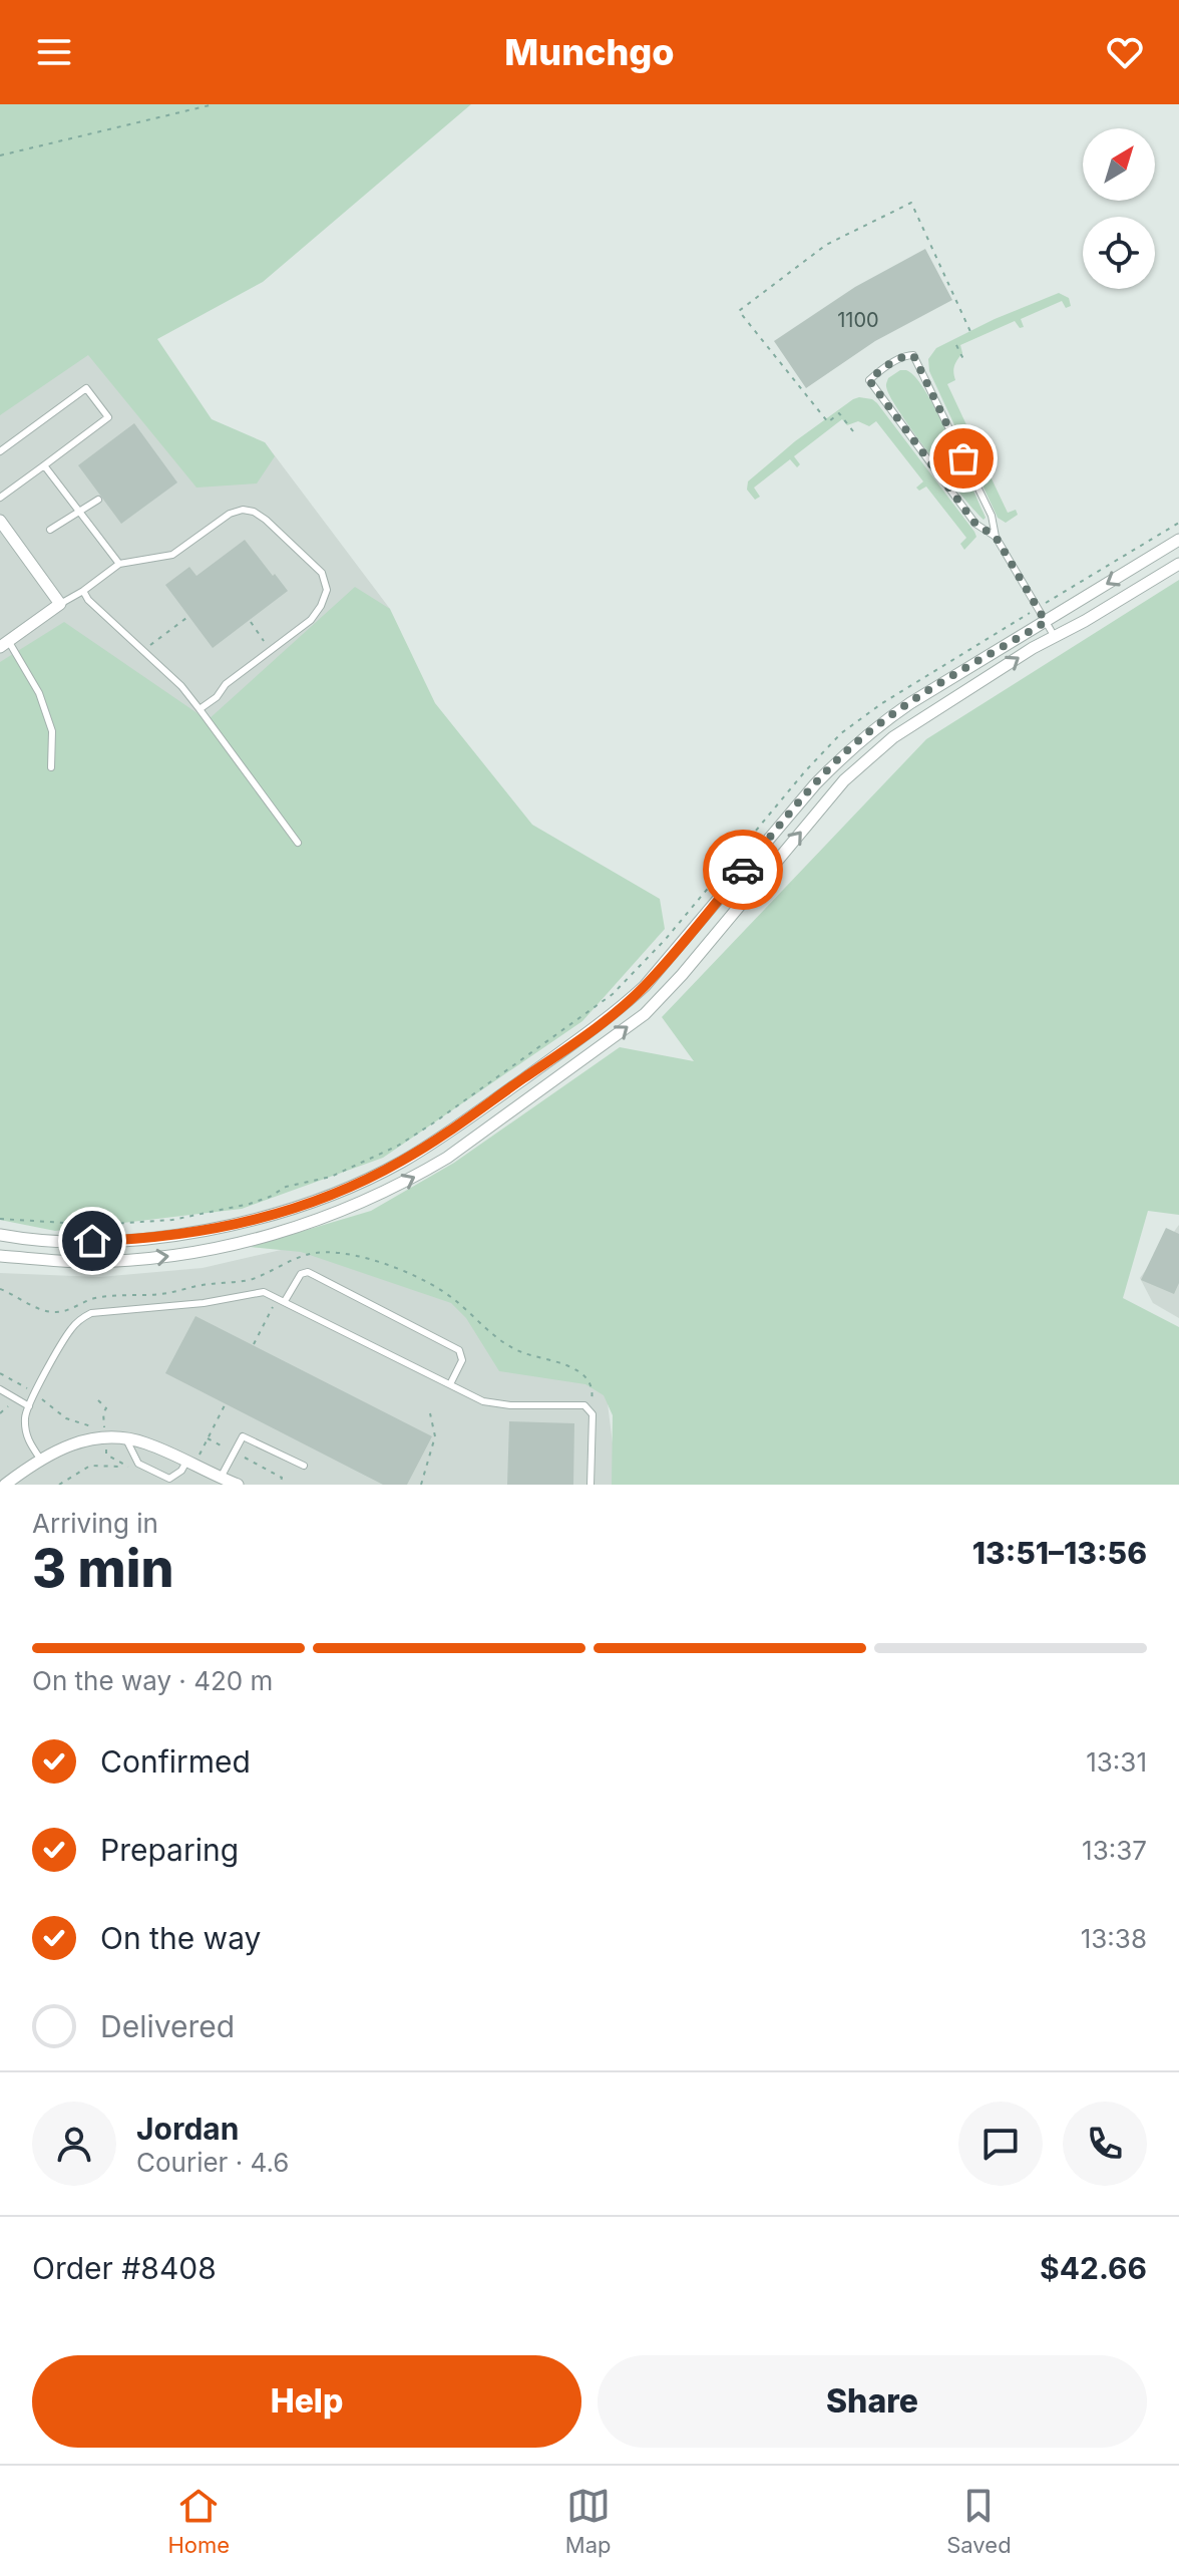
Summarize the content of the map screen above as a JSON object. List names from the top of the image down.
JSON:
{
  "house_numbers": ["1100"],
  "north": "top right",
  "page": {
    "header": "Munchgo",
    "heading": ["3 min", "Arriving in", "13:51–13:56"],
    "panel": [
      "Jordan",
      "Courier · 4.6",
      "Order #8408",
      "$42.66"
    ],
    "bar": "On the way · 420 m",
    "list": [
      ["Confirmed", "13:31"],
      ["Preparing", "13:37"],
      ["On the way", "13:38"],
      "Delivered"
    ],
    "buttons": ["Help", "Share"],
    "tabs": ["Home", "Map", "Saved"]
  }
}
